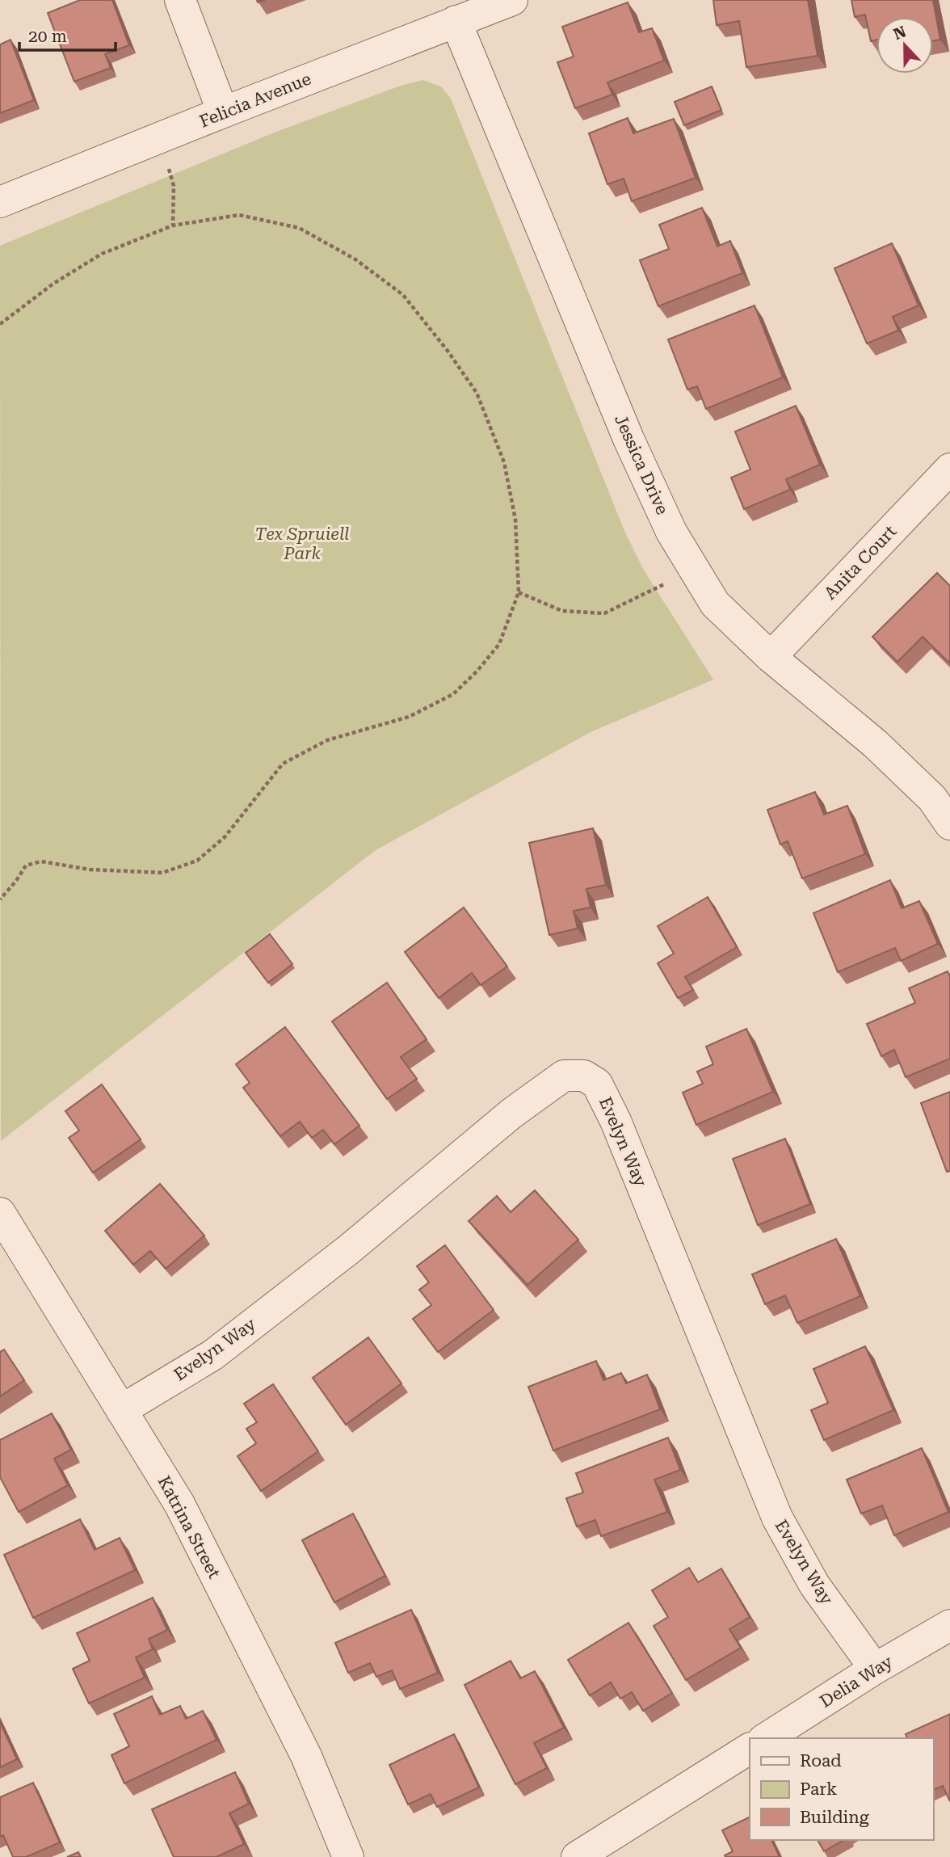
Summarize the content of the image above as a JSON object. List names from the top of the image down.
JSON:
{
  "streets": {
    "street": [
      "Felicia Avenue",
      "Jessica Drive",
      "Anita Court",
      "Evelyn Way",
      "Katrina Street",
      "Delia Way"
    ]
  },
  "crossings": [
    ["Felicia Avenue", "Jessica Drive"],
    ["Jessica Drive", "Anita Court"],
    ["Evelyn Way", "Katrina Street"],
    ["Evelyn Way", "Delia Way"]
  ],
  "parks": ["Tex Spruiell Park"],
  "legend": ["Road", "Park", "Building"],
  "scale_bar": "20 m",
  "north": "top"
}
